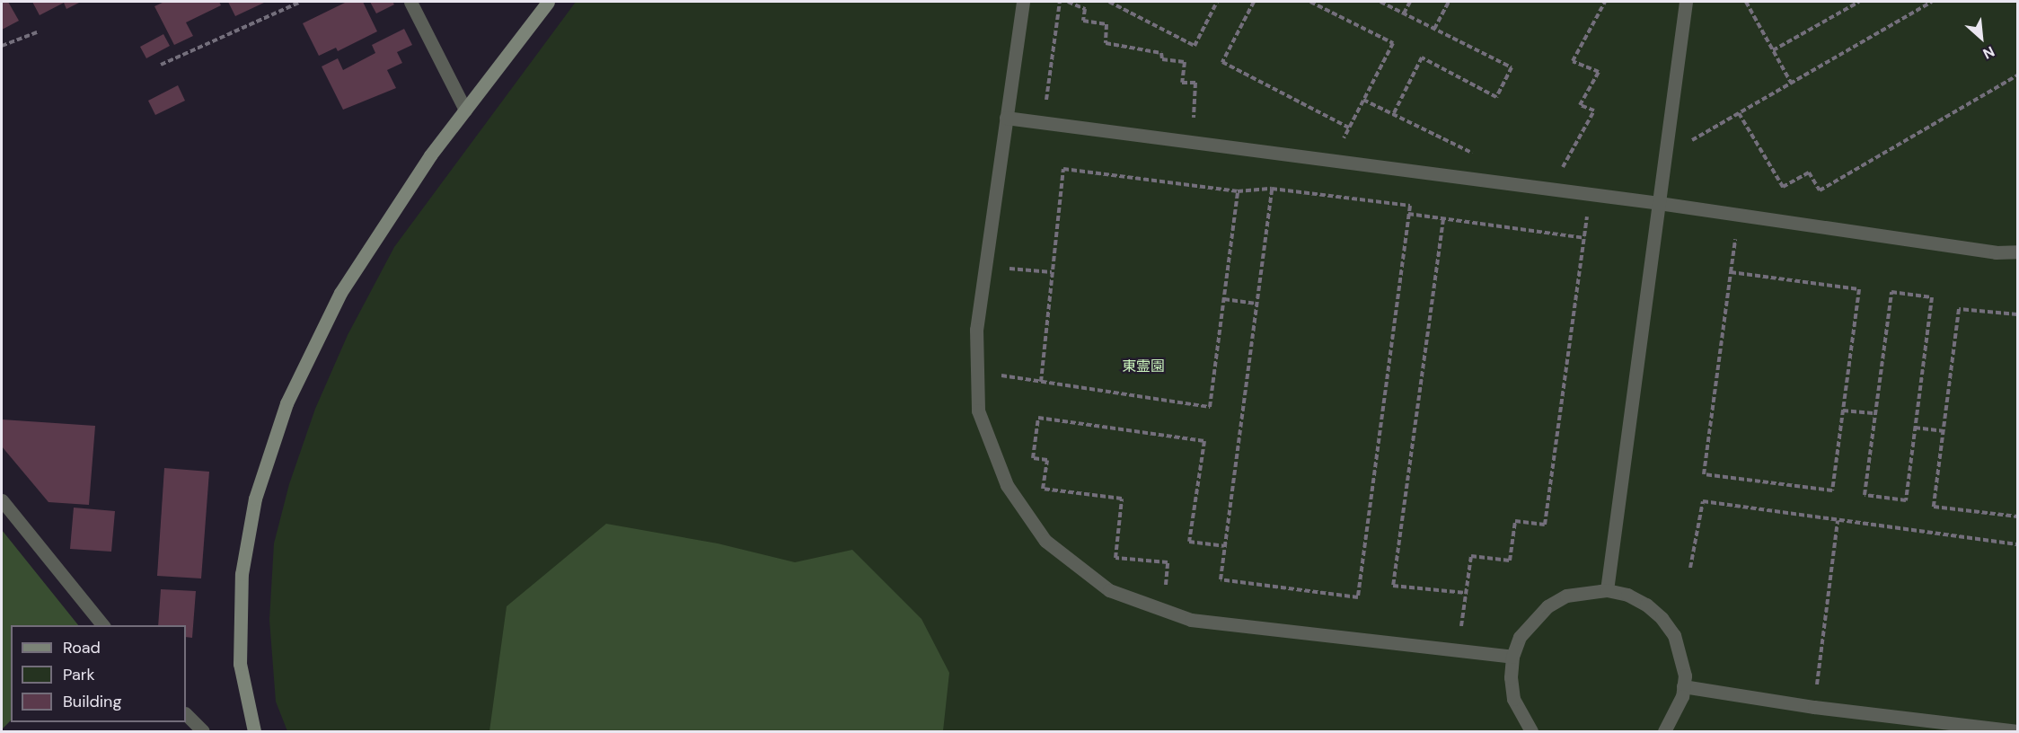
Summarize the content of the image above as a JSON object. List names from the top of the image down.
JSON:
{
  "parks": ["東霊園"],
  "legend": ["Road", "Park", "Building"],
  "north": "bottom right"
}
